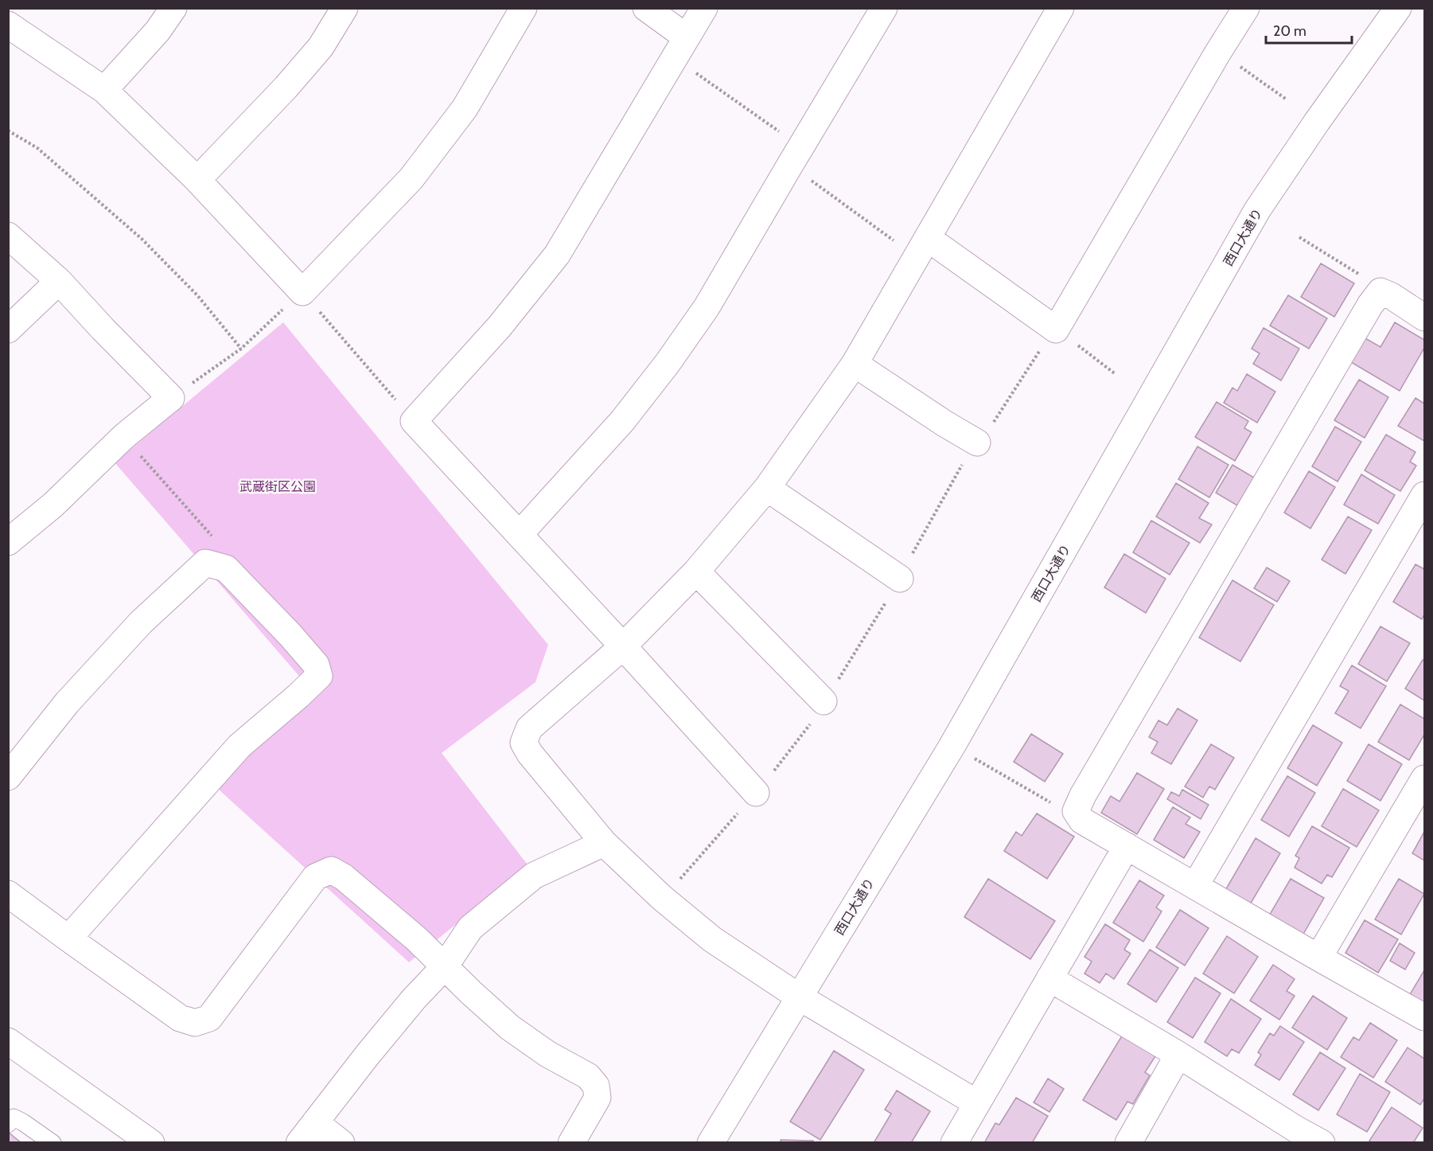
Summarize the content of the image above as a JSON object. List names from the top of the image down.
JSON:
{
  "streets": {
    "street": ["西口大通り"]
  },
  "parks": ["武蔵街区公園"],
  "scale_bar": "20 m"
}
